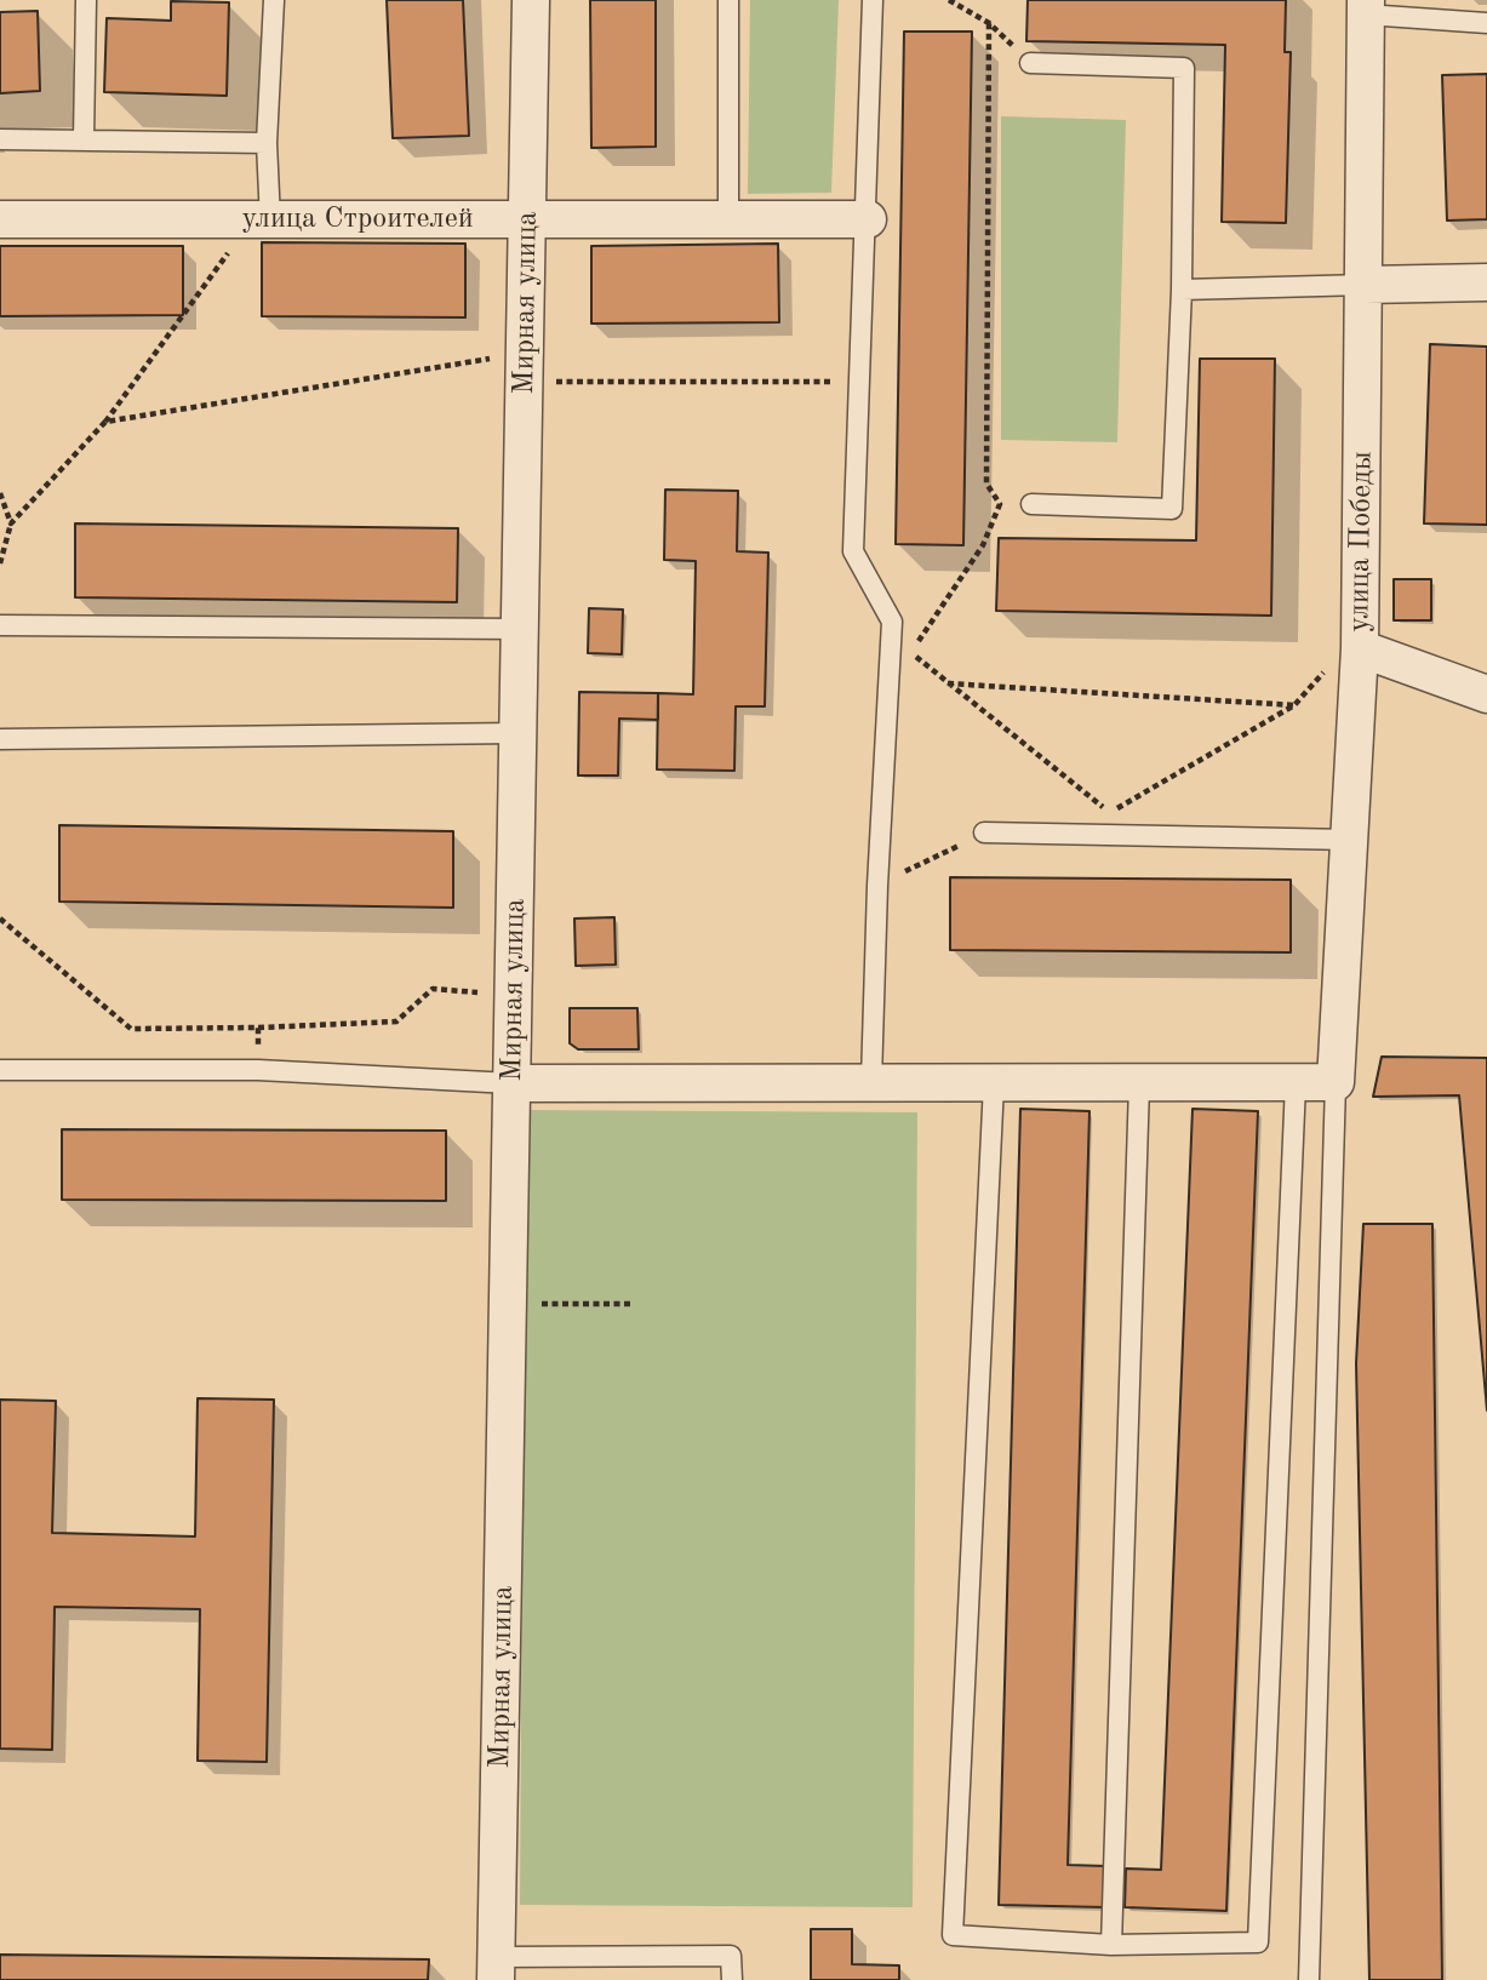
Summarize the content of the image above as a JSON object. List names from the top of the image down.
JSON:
{
  "streets": {
    "street": ["улица Строителей", "Мирная улица", "улица Победы"]
  },
  "crossings": [
    ["улица Строителей", "Мирная улица"]
  ]
}
